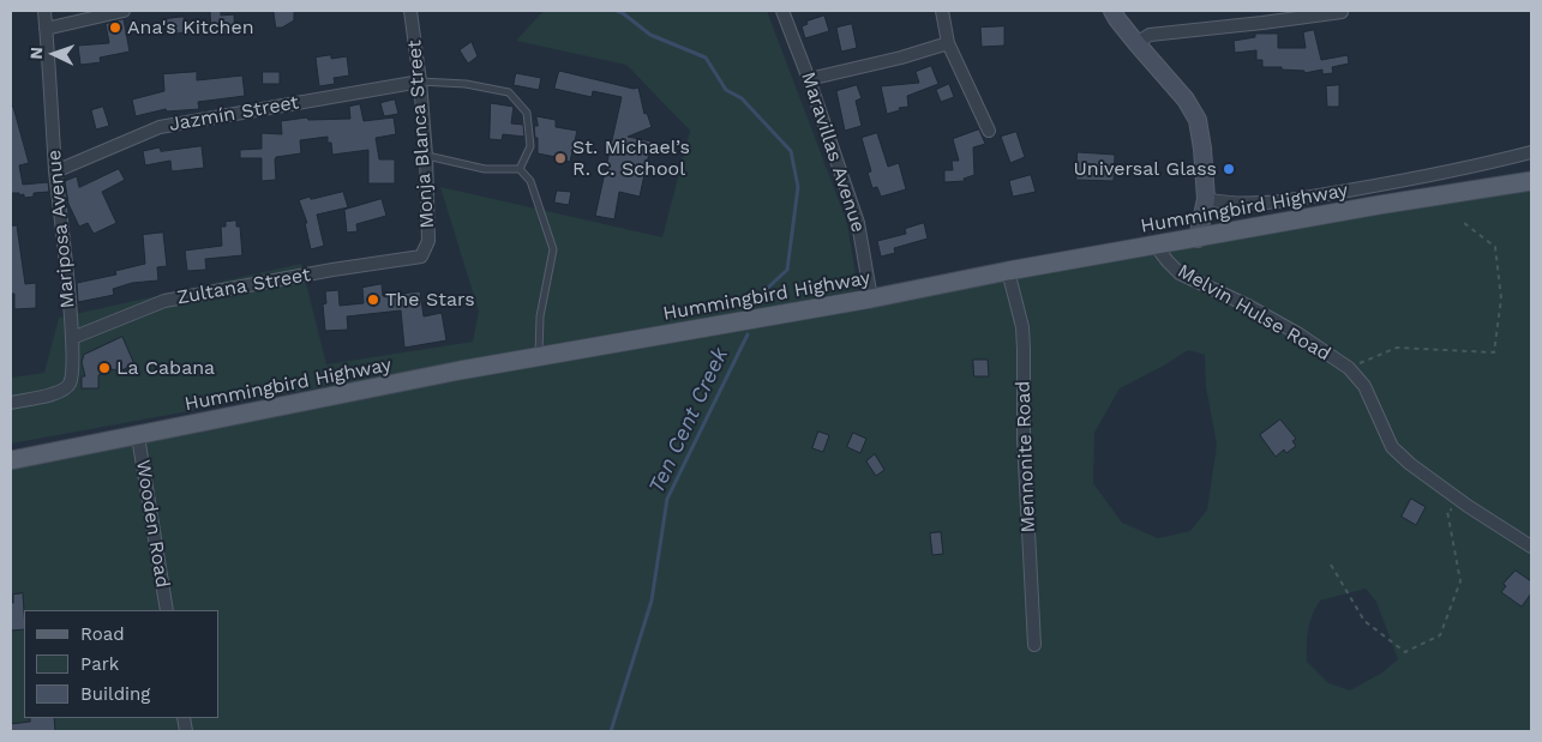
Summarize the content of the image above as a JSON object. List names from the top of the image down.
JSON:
{
  "streets": {
    "main road": ["Hummingbird Highway"],
    "street": [
      "Jazmín Street",
      "Monja Blanca Street",
      "Maravillas Avenue",
      "Mariposa Avenue",
      "Zultana Street",
      "Melvin Hulse Road",
      "Mennonite Road",
      "Wooden Road"
    ]
  },
  "crossings": [
    ["Jazmín Street", "Monja Blanca Street"],
    ["Jazmín Street", "Mariposa Avenue"],
    ["Monja Blanca Street", "Zultana Street"],
    ["Maravillas Avenue", "Hummingbird Highway"],
    ["Hummingbird Highway", "Melvin Hulse Road"],
    ["Hummingbird Highway", "Mennonite Road"],
    ["Hummingbird Highway", "Wooden Road"],
    ["Mariposa Avenue", "Zultana Street"]
  ],
  "water": ["Ten Cent Creek"],
  "places": [
    "Ana's Kitchen",
    "St. Michael’s R. C. School",
    "Universal Glass",
    "The Stars",
    "La Cabana"
  ],
  "legend": ["Road", "Park", "Building"],
  "north": "left"
}
